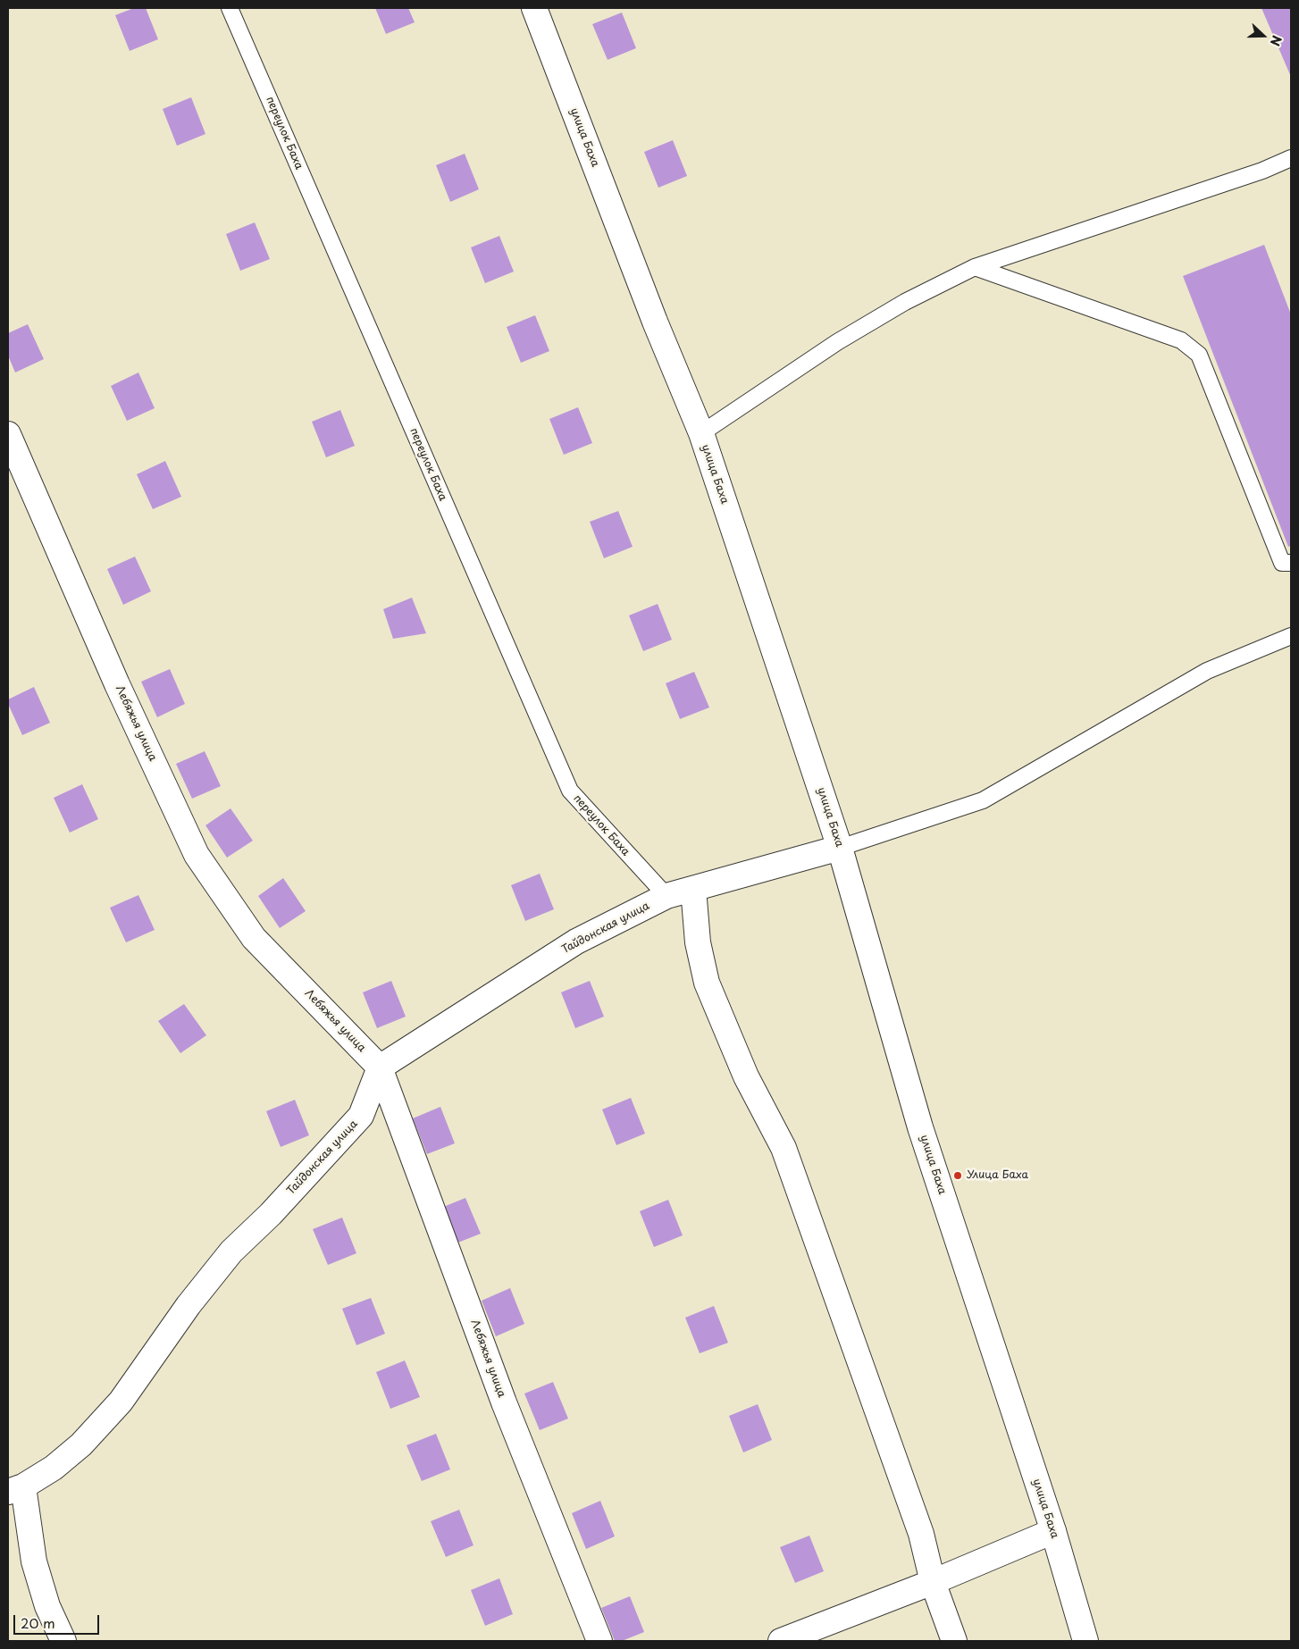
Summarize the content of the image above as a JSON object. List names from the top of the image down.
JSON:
{
  "streets": {
    "street": ["улица Баха", "Лебяжья улица", "Тайдонская улица"],
    "lane": ["переулок Баха"]
  },
  "crossings": [
    ["переулок Баха", "Тайдонская улица"],
    ["улица Баха", "Тайдонская улица"],
    ["Лебяжья улица", "Тайдонская улица"]
  ],
  "places": ["Улица Баха"],
  "scale_bar": "20 m",
  "north": "right"
}
